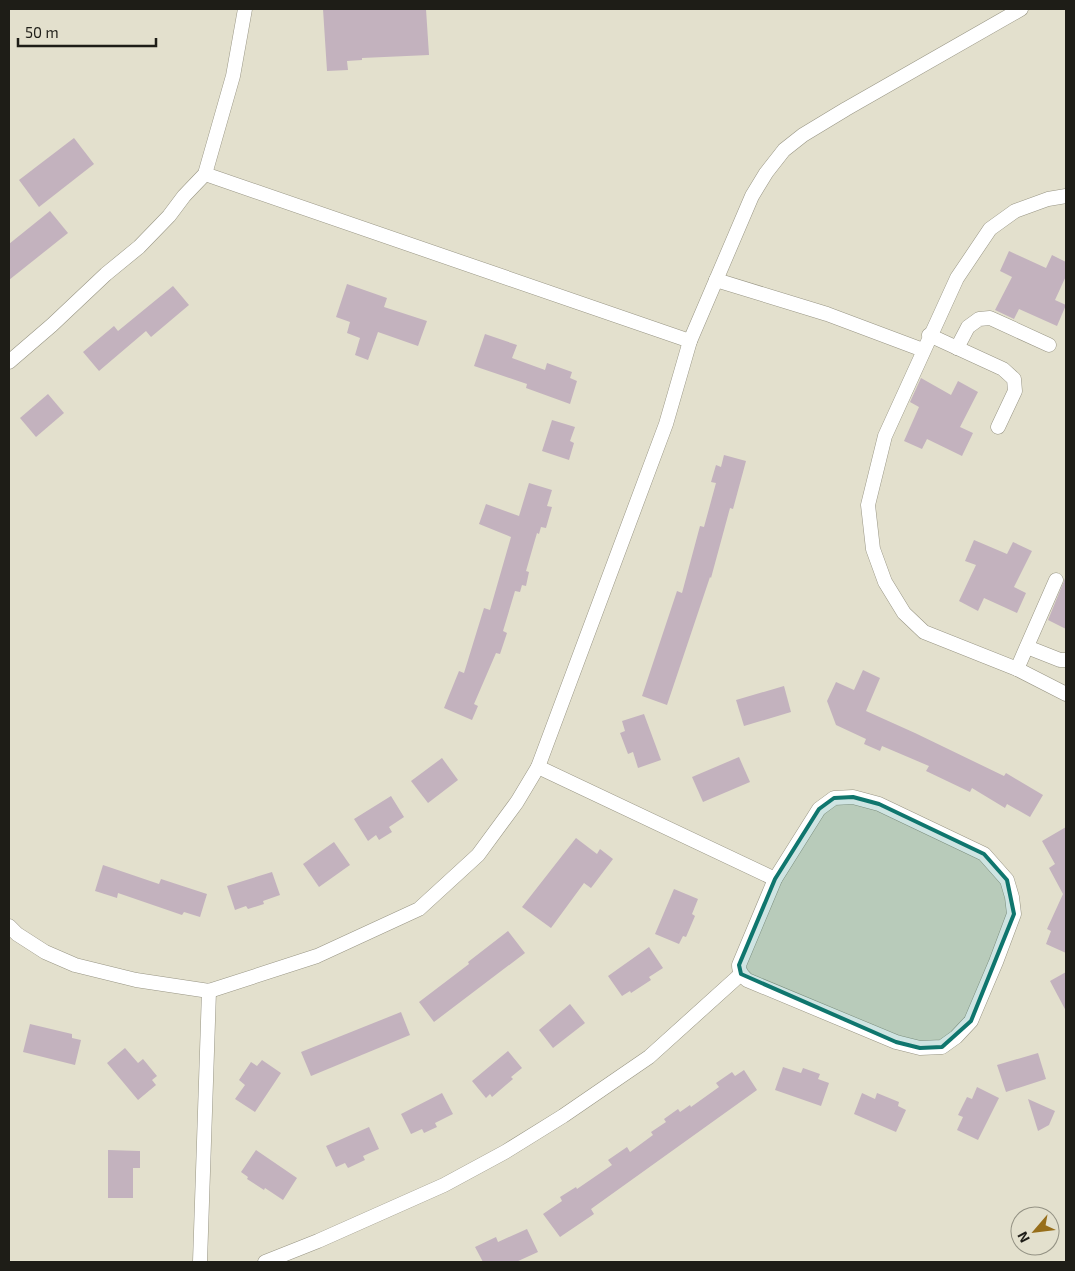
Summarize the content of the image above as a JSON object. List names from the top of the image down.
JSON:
{
  "scale_bar": "50 m",
  "north": "bottom left"
}
